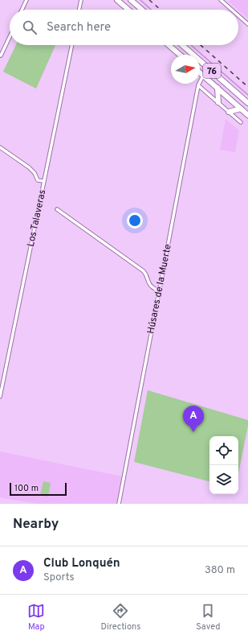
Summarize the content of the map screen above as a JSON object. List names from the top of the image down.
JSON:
{
  "streets": {
    "main road": ["76"],
    "street": ["Los Talaveras", "Húsares de la Muerte"]
  },
  "crossings": [
    ["76", "Húsares de la Muerte"]
  ],
  "scale_bar": "100 m",
  "north": "right",
  "page": {
    "search": "Search here",
    "pins": "A",
    "scale": "100 m",
    "heading": "Nearby",
    "list": [
      {
        "mark": "A",
        "name": "Club Lonquén",
        "note": "Sports",
        "value": "380 m"
      }
    ],
    "nav": ["Map", "Directions", "Saved"]
  }
}
